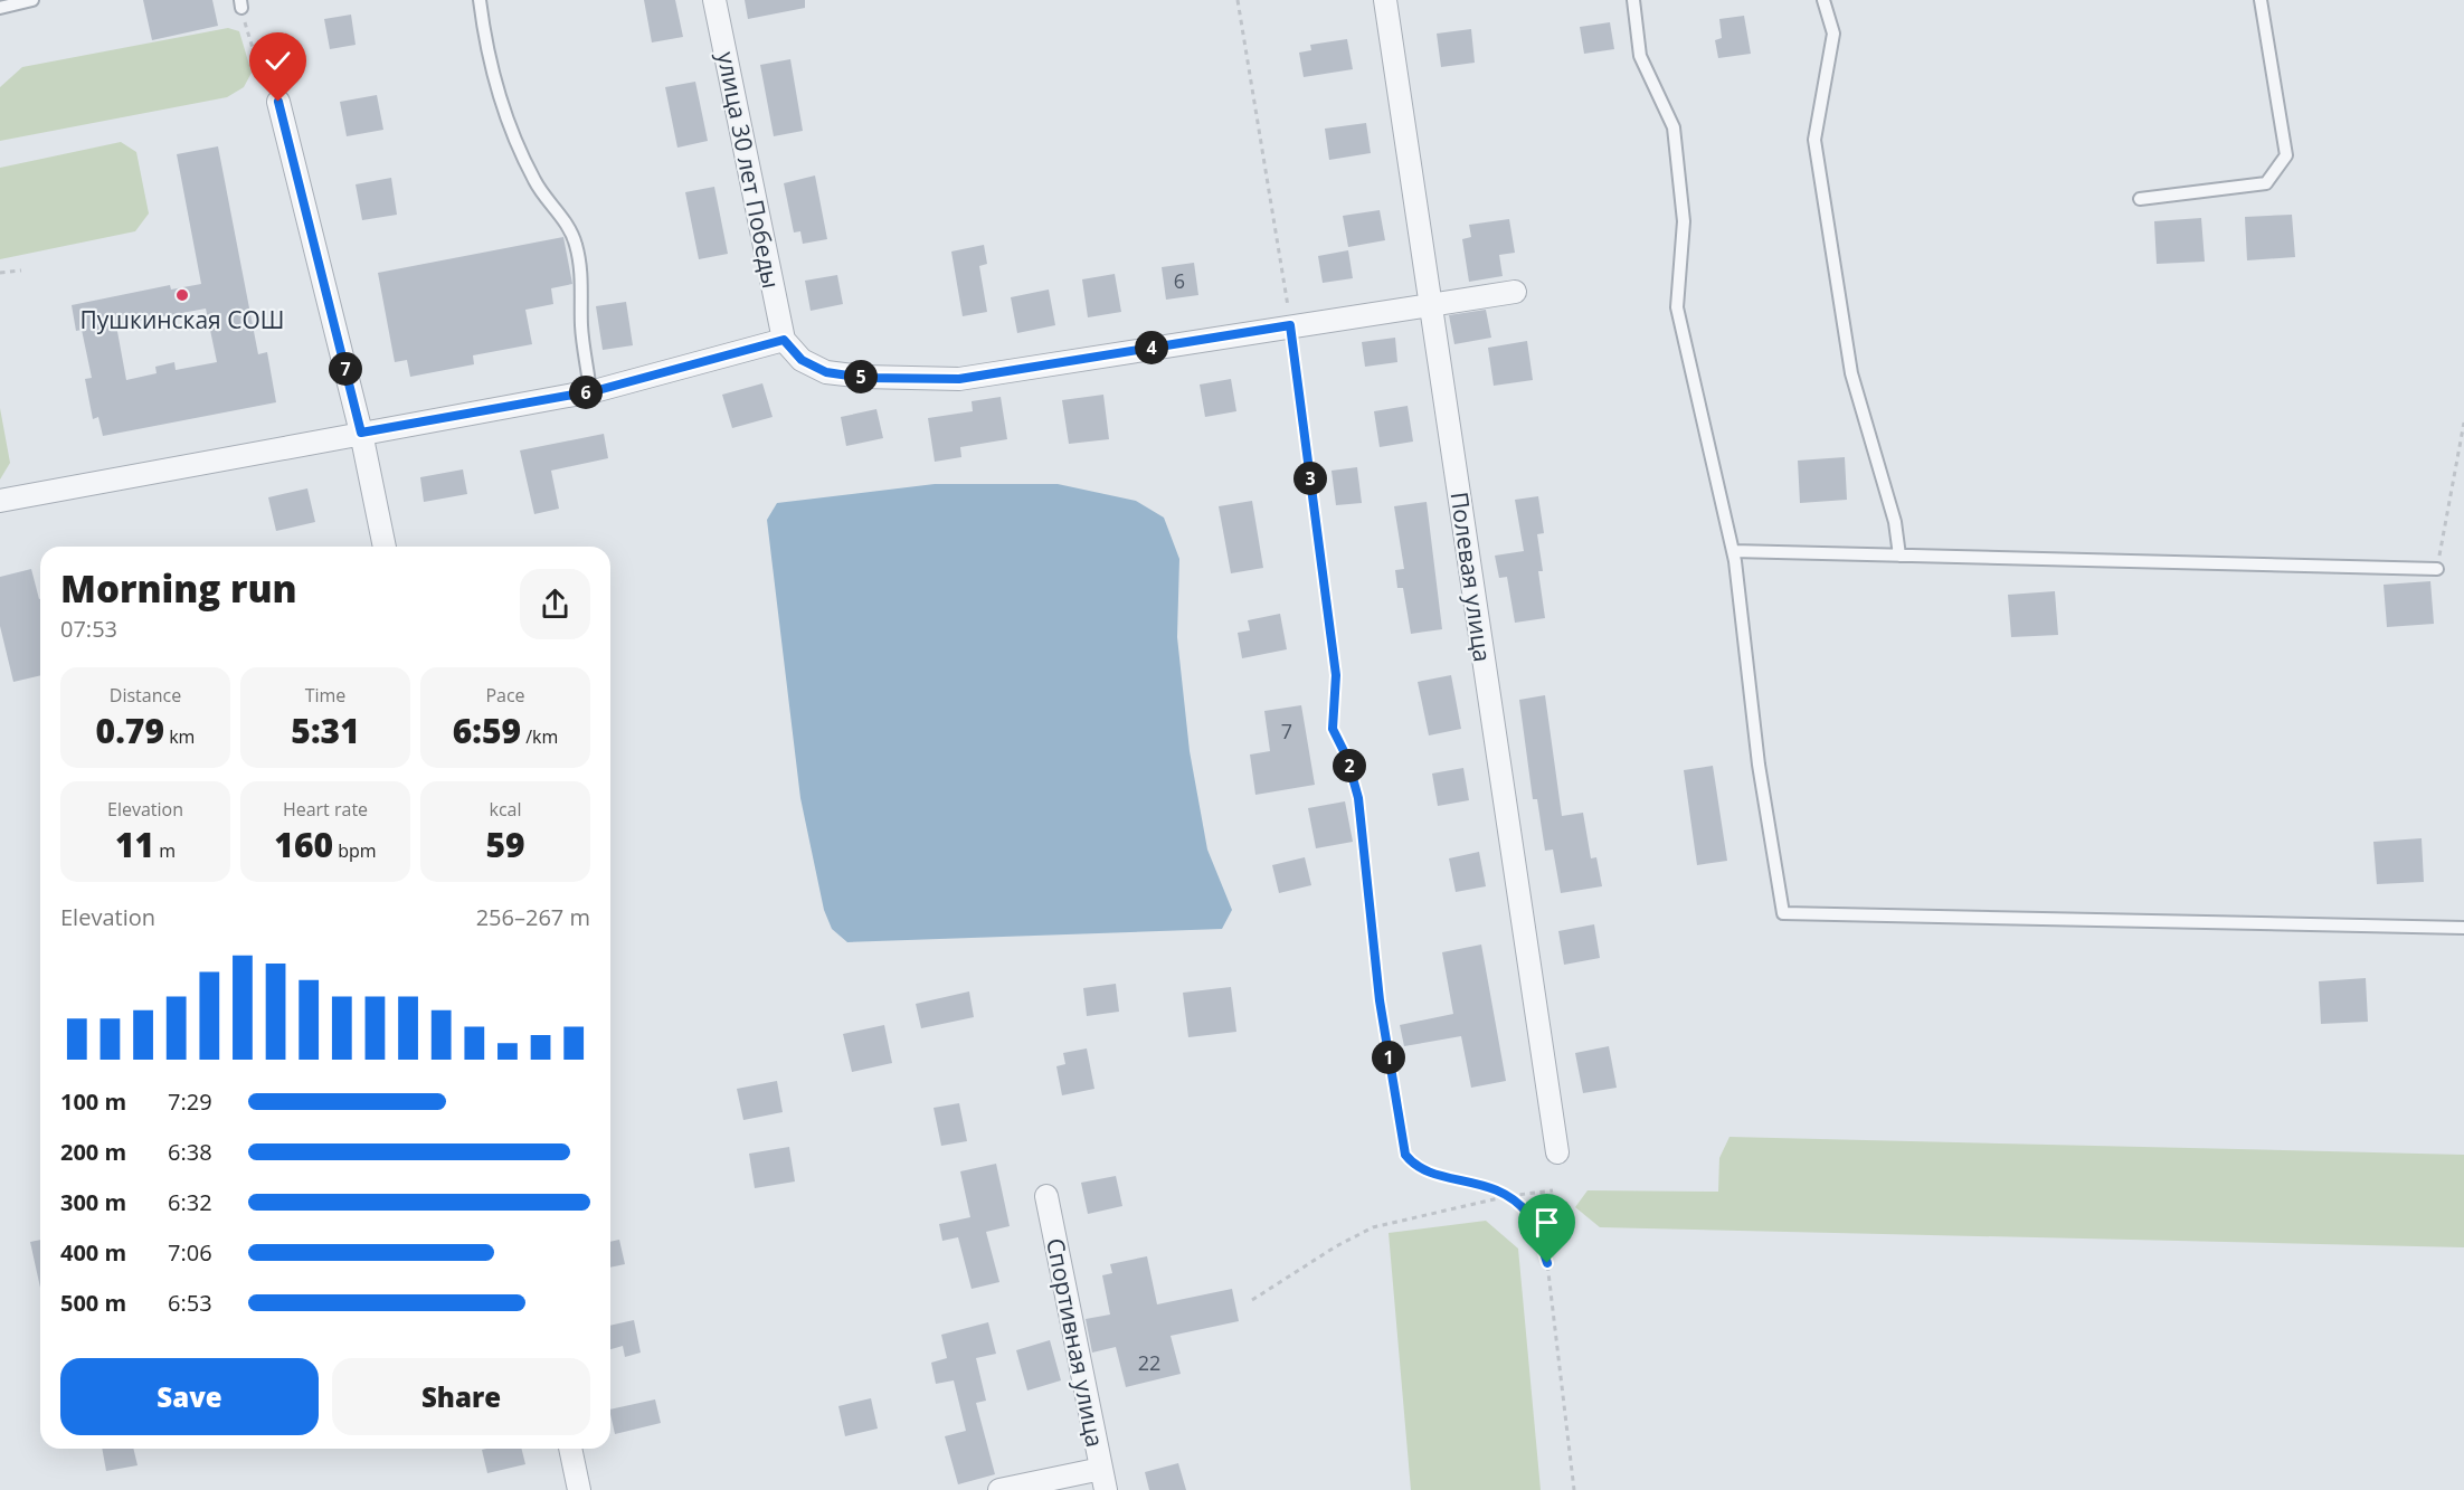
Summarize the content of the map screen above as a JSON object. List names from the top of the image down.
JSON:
{
  "streets": {
    "street": ["улица 30 лет Победы", "Полевая улица", "Спортивная улица"]
  },
  "places": ["Пушкинская СОШ"],
  "house_numbers": ["6", "7", "22"],
  "page": {
    "pins": [
      "4",
      "7",
      "5",
      "6",
      "3",
      "2",
      "1"
    ],
    "heading": ["Morning run", "07:53"],
    "stats": [
      ["Distance", "0.79 km"],
      ["Time", "5:31"],
      ["Pace", "6:59 /km"],
      ["Elevation", "11 m"],
      ["Heart rate", "160 bpm"],
      ["kcal", "59"]
    ],
    "chart": ["Elevation", "256–267 m"],
    "list": [
      {
        "name": "100 m",
        "note": "7:29"
      },
      {
        "name": "200 m",
        "note": "6:38"
      },
      {
        "name": "300 m",
        "note": "6:32"
      },
      {
        "name": "400 m",
        "note": "7:06"
      },
      {
        "name": "500 m",
        "note": "6:53"
      }
    ],
    "buttons": ["Save", "Share"]
  }
}
